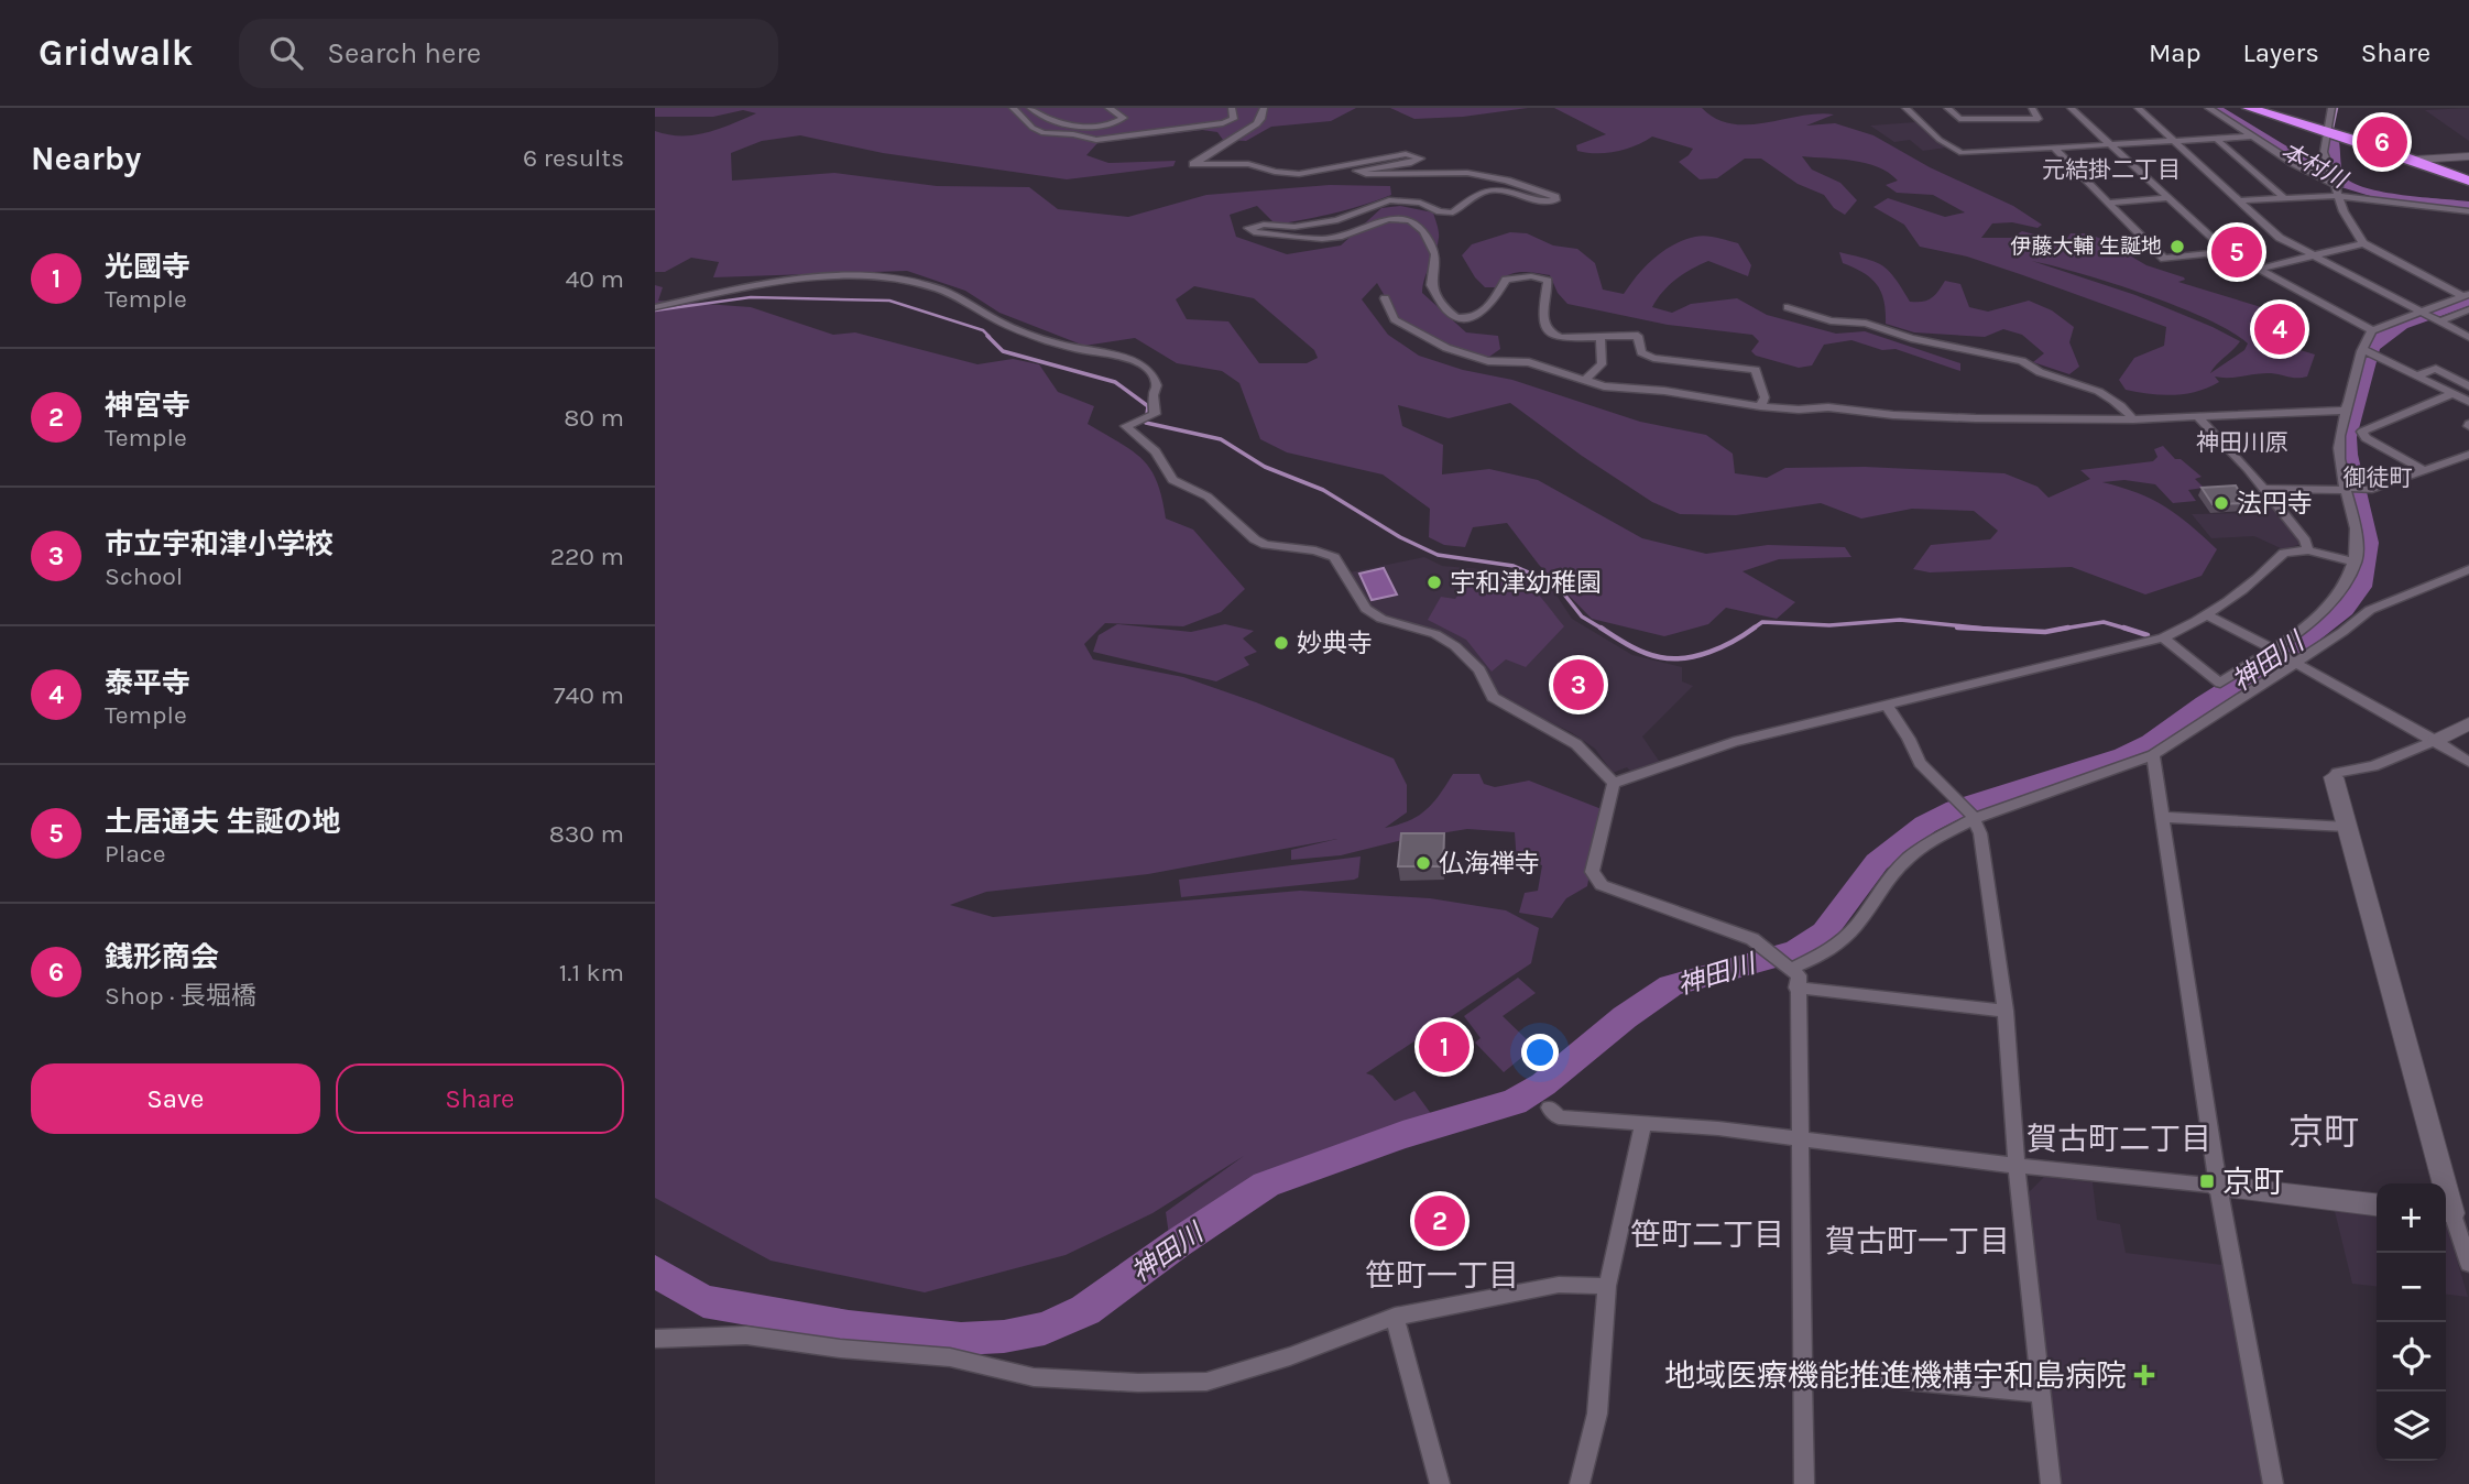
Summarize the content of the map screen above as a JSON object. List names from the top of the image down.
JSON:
{
  "districts": [
    "元結掛二丁目",
    "神田川原",
    "御徒町",
    "京町",
    "賀古町二丁目",
    "笹町二丁目",
    "賀古町一丁目",
    "笹町一丁目"
  ],
  "water": ["本村川", "神田川"],
  "places": {
    "other": [
      "伊藤大輔 生誕地",
      "法円寺",
      "宇和津幼稚園",
      "妙典寺",
      "仏海禅寺"
    ],
    "transit": ["京町"],
    "health": ["地域医療機能推進機構宇和島病院"]
  },
  "page": {
    "header": "Gridwalk",
    "search": "Search here",
    "nav": ["Map", "Layers", "Share"],
    "heading": ["Nearby", "6 results"],
    "pins": [
      "6",
      "5",
      "4",
      "3",
      "1",
      "2"
    ],
    "list": [
      {
        "mark": "1",
        "name": "光國寺",
        "note": "Temple",
        "value": "40 m"
      },
      {
        "mark": "2",
        "name": "神宮寺",
        "note": "Temple",
        "value": "80 m"
      },
      {
        "mark": "3",
        "name": "市立宇和津小学校",
        "note": "School",
        "value": "220 m"
      },
      {
        "mark": "4",
        "name": "泰平寺",
        "note": "Temple",
        "value": "740 m"
      },
      {
        "mark": "5",
        "name": "土居通夫 生誕の地",
        "note": "Place",
        "value": "830 m"
      },
      {
        "mark": "6",
        "name": "銭形商会",
        "note": "Shop · 長堀橋",
        "value": "1.1 km"
      }
    ],
    "buttons": ["Save", "Share"],
    "map_buttons": ["+", "−"]
  }
}
